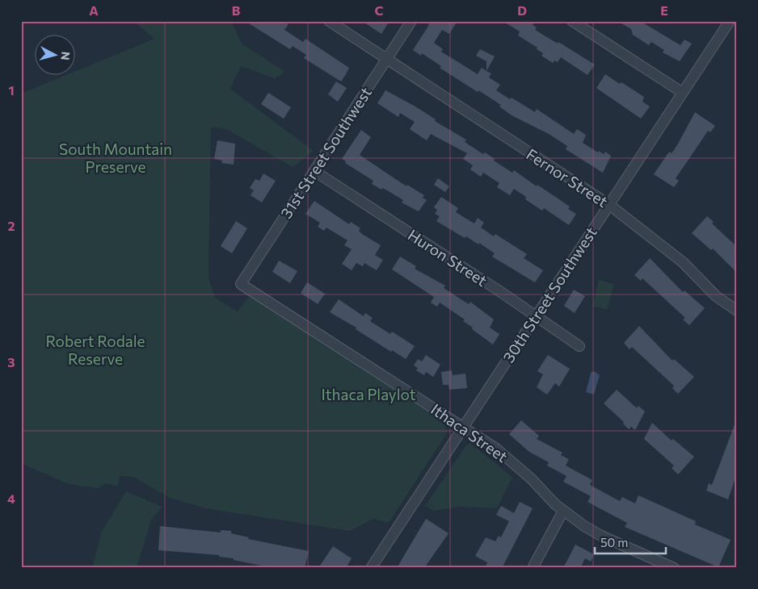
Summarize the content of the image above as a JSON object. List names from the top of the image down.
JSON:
{
  "streets": {
    "street": [
      "31st Street Southwest",
      "Fernor Street",
      "Huron Street",
      "30th Street Southwest",
      "Ithaca Street"
    ]
  },
  "crossings": [
    ["31st Street Southwest", "Fernor Street"],
    ["31st Street Southwest", "Huron Street"],
    ["31st Street Southwest", "Ithaca Street"],
    ["Fernor Street", "30th Street Southwest"],
    ["Huron Street", "30th Street Southwest"],
    ["30th Street Southwest", "Ithaca Street"]
  ],
  "parks": ["South Mountain Preserve", "Robert Rodale Reserve", "Ithaca Playlot"],
  "scale_bar": "50 m",
  "north": "right",
  "grid": {
    "columns": [
      "A",
      "B",
      "C",
      "D",
      "E"
    ],
    "rows": [
      "1",
      "2",
      "3",
      "4"
    ]
  }
}
